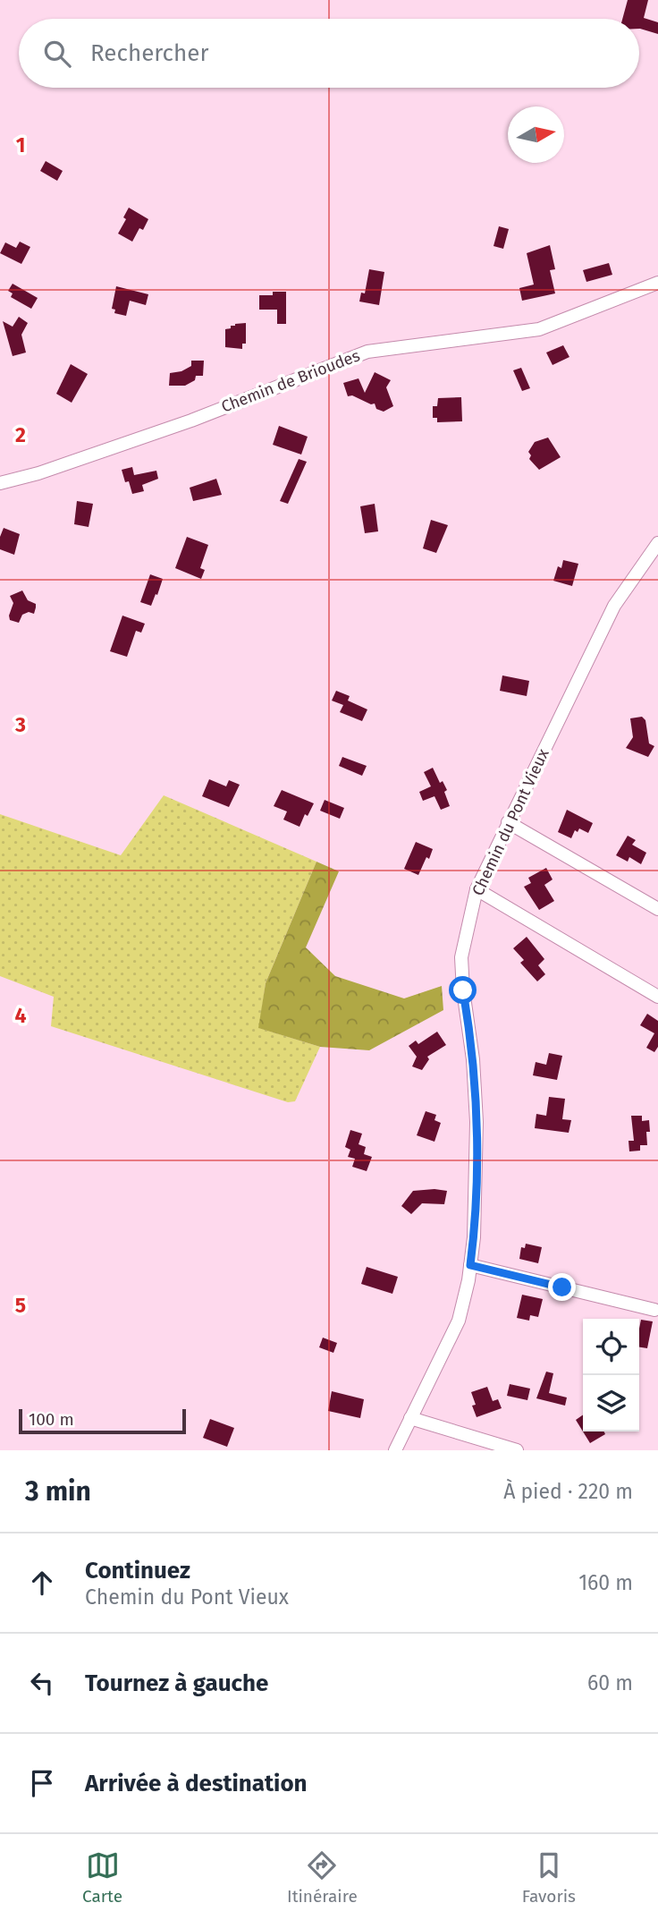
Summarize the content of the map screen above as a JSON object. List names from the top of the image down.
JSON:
{
  "streets": {
    "street": ["Chemin de Brioudes", "Chemin du Pont Vieux"]
  },
  "scale_bar": "100 m",
  "north": "right",
  "page": {
    "search": "Rechercher",
    "scale": "100 m",
    "heading": ["3 min", "À pied · 220 m"],
    "list": [
      ["Continuez", "Chemin du Pont Vieux", "160 m"],
      ["Tournez à gauche", "60 m"],
      "Arrivée à destination"
    ],
    "nav": ["Carte", "Itinéraire", "Favoris"]
  },
  "grid": {
    "rows": [
      "1",
      "2",
      "3",
      "4",
      "5"
    ]
  }
}
